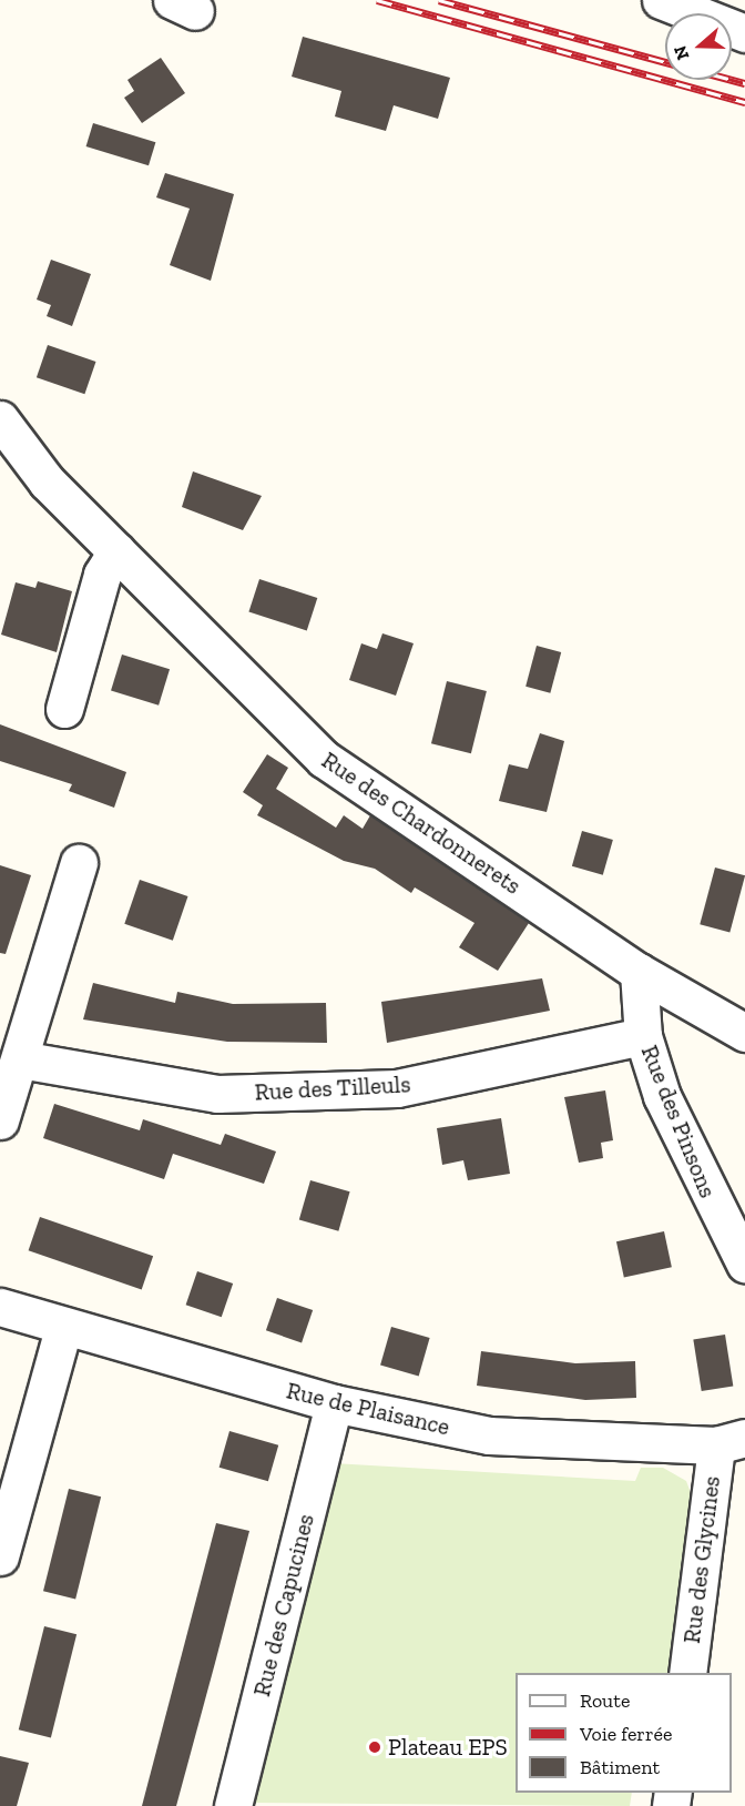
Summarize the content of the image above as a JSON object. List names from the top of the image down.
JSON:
{
  "streets": {
    "street": [
      "Rue des Chardonnerets",
      "Rue des Tilleuls",
      "Rue des Pinsons",
      "Rue de Plaisance",
      "Rue des Glycines",
      "Rue des Capucines"
    ]
  },
  "crossings": [
    ["Rue des Chardonnerets", "Rue des Pinsons"],
    ["Rue des Tilleuls", "Rue des Pinsons"],
    ["Rue de Plaisance", "Rue des Glycines"],
    ["Rue de Plaisance", "Rue des Capucines"]
  ],
  "places": ["Plateau EPS"],
  "legend": ["Route", "Voie ferrée", "Bâtiment"],
  "north": "left"
}
